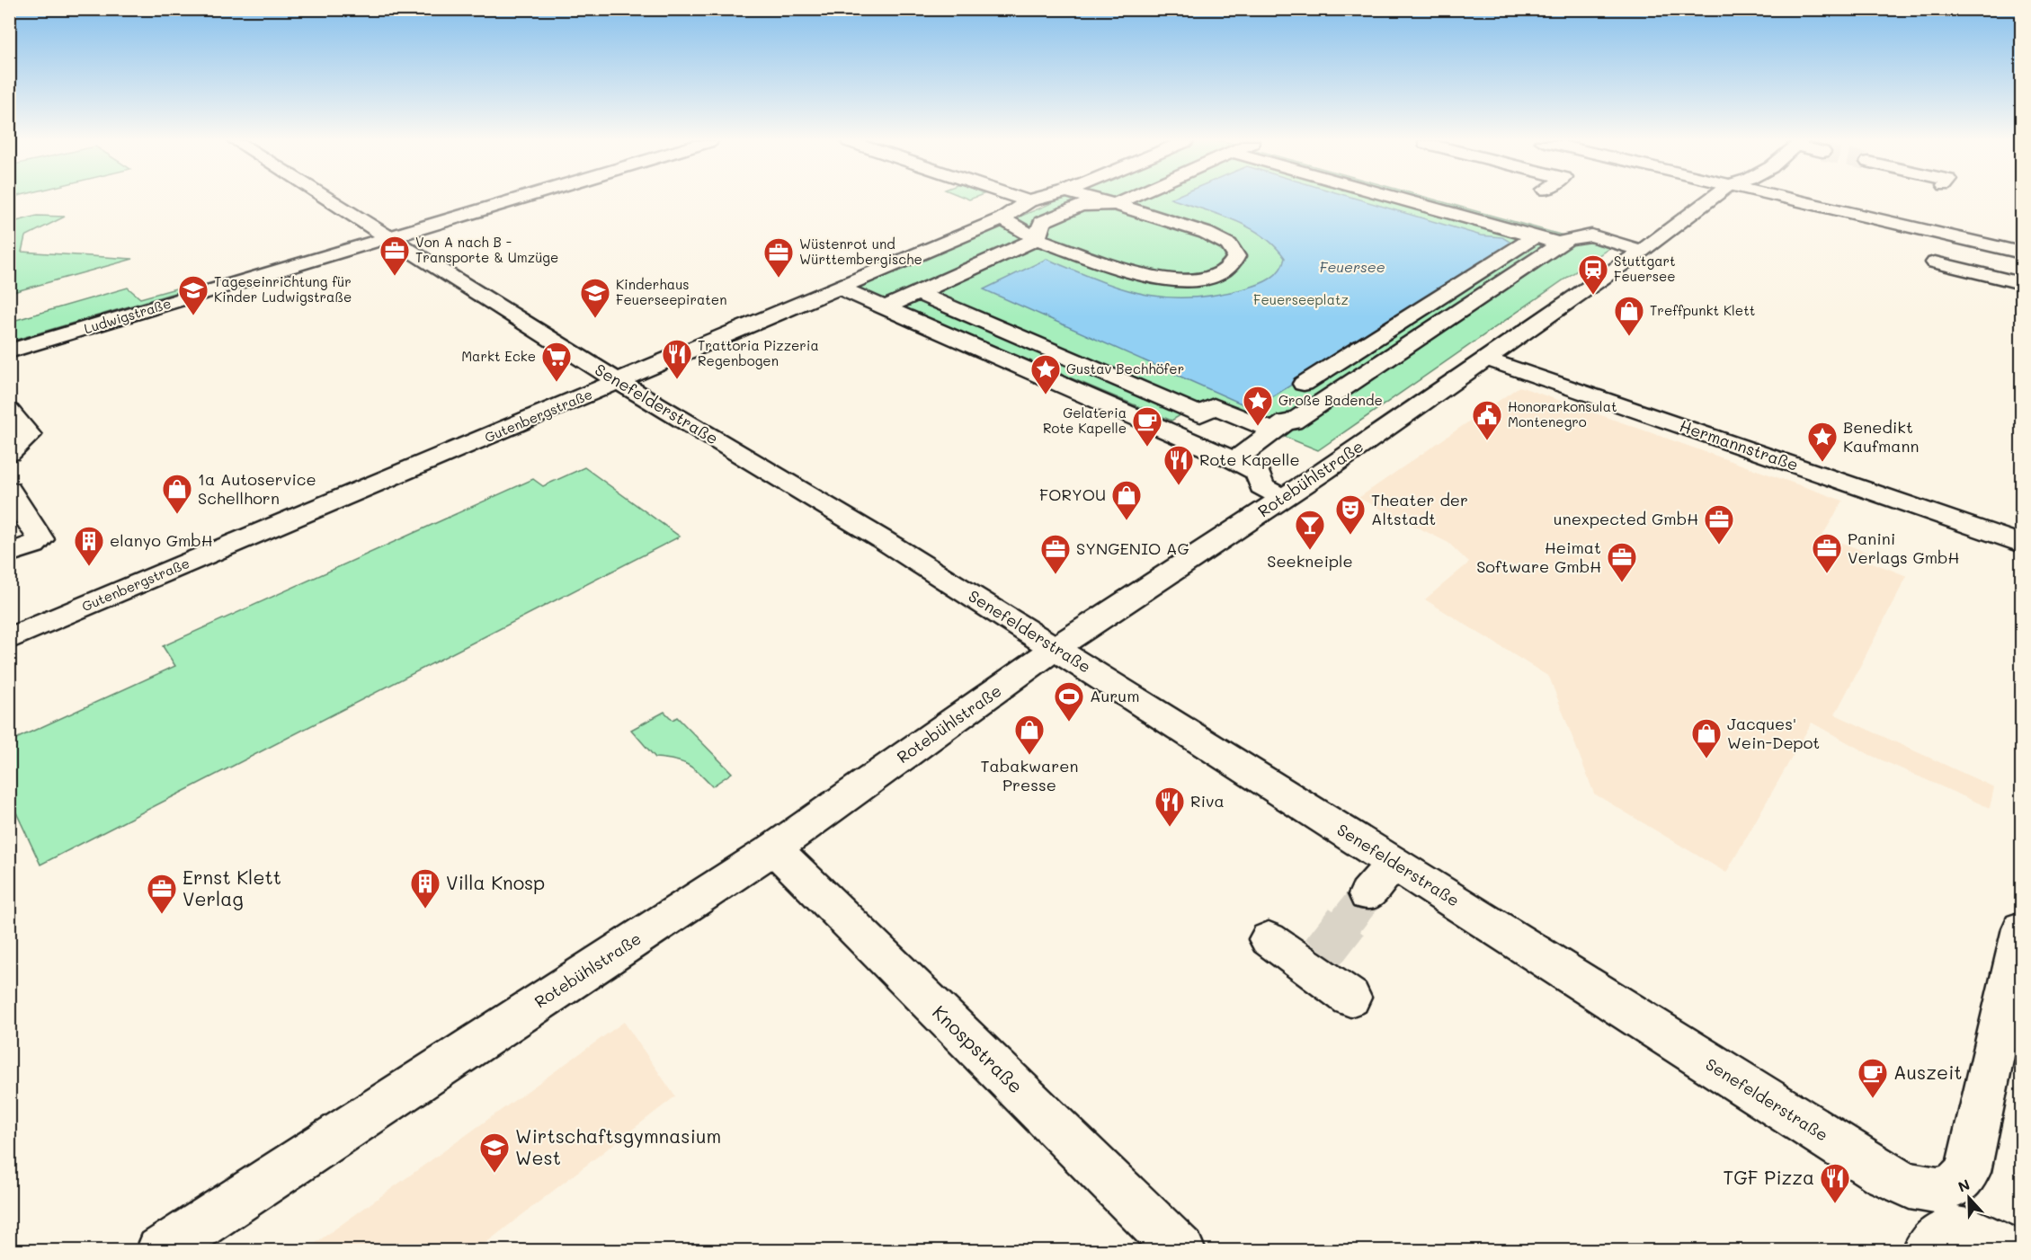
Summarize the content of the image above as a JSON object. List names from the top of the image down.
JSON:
{
  "streets": {
    "street": [
      "Ludwigstraße",
      "Senefelderstraße",
      "Gutenbergstraße",
      "Hermannstraße",
      "Rotebühlstraße",
      "Knospstraße"
    ]
  },
  "crossings": [
    ["Ludwigstraße", "Senefelderstraße"],
    ["Senefelderstraße", "Gutenbergstraße"],
    ["Senefelderstraße", "Rotebühlstraße"],
    ["Hermannstraße", "Rotebühlstraße"],
    ["Rotebühlstraße", "Knospstraße"]
  ],
  "water": ["Feuersee"],
  "parks": ["Feuerseeplatz"],
  "places": {
    "office": [
      "Von A nach B - Transporte & Umzüge",
      "Wüstenrot und Württembergische",
      "unexpected GmbH",
      "Panini Verlags GmbH",
      "SYNGENIO AG",
      "Heimat Software GmbH",
      "Ernst Klett Verlag"
    ],
    "station": ["Stuttgart Feuersee"],
    "school or university": ["Tageseinrichtung für Kinder Ludwigstraße", "Kinderhaus Feuerseepiraten", "Wirtschaftsgymnasium West"],
    "shop": [
      "Treffpunkt Klett",
      "1a Autoservice Schellhorn",
      "FORYOU",
      "Tabakwaren Presse",
      "Jacques' Wein-Depot"
    ],
    "restaurant": [
      "Trattoria Pizzeria Regenbogen",
      "Rote Kapelle",
      "Riva",
      "TGF Pizza"
    ],
    "supermarket": ["Markt Ecke"],
    "place": ["Gustav Bechhöfer", "Große Badende", "Benedikt Kaufmann"],
    "public building": ["Honorarkonsulat Montenegro"],
    "cafe": ["Gelateria Rote Kapelle", "Auszeit"],
    "theatre": ["Theater der Altstadt"],
    "bar": ["Seekneiple"],
    "building": ["elanyo GmbH", "Villa Knosp"],
    "sports": ["Aurum"]
  },
  "north": "top"
}
